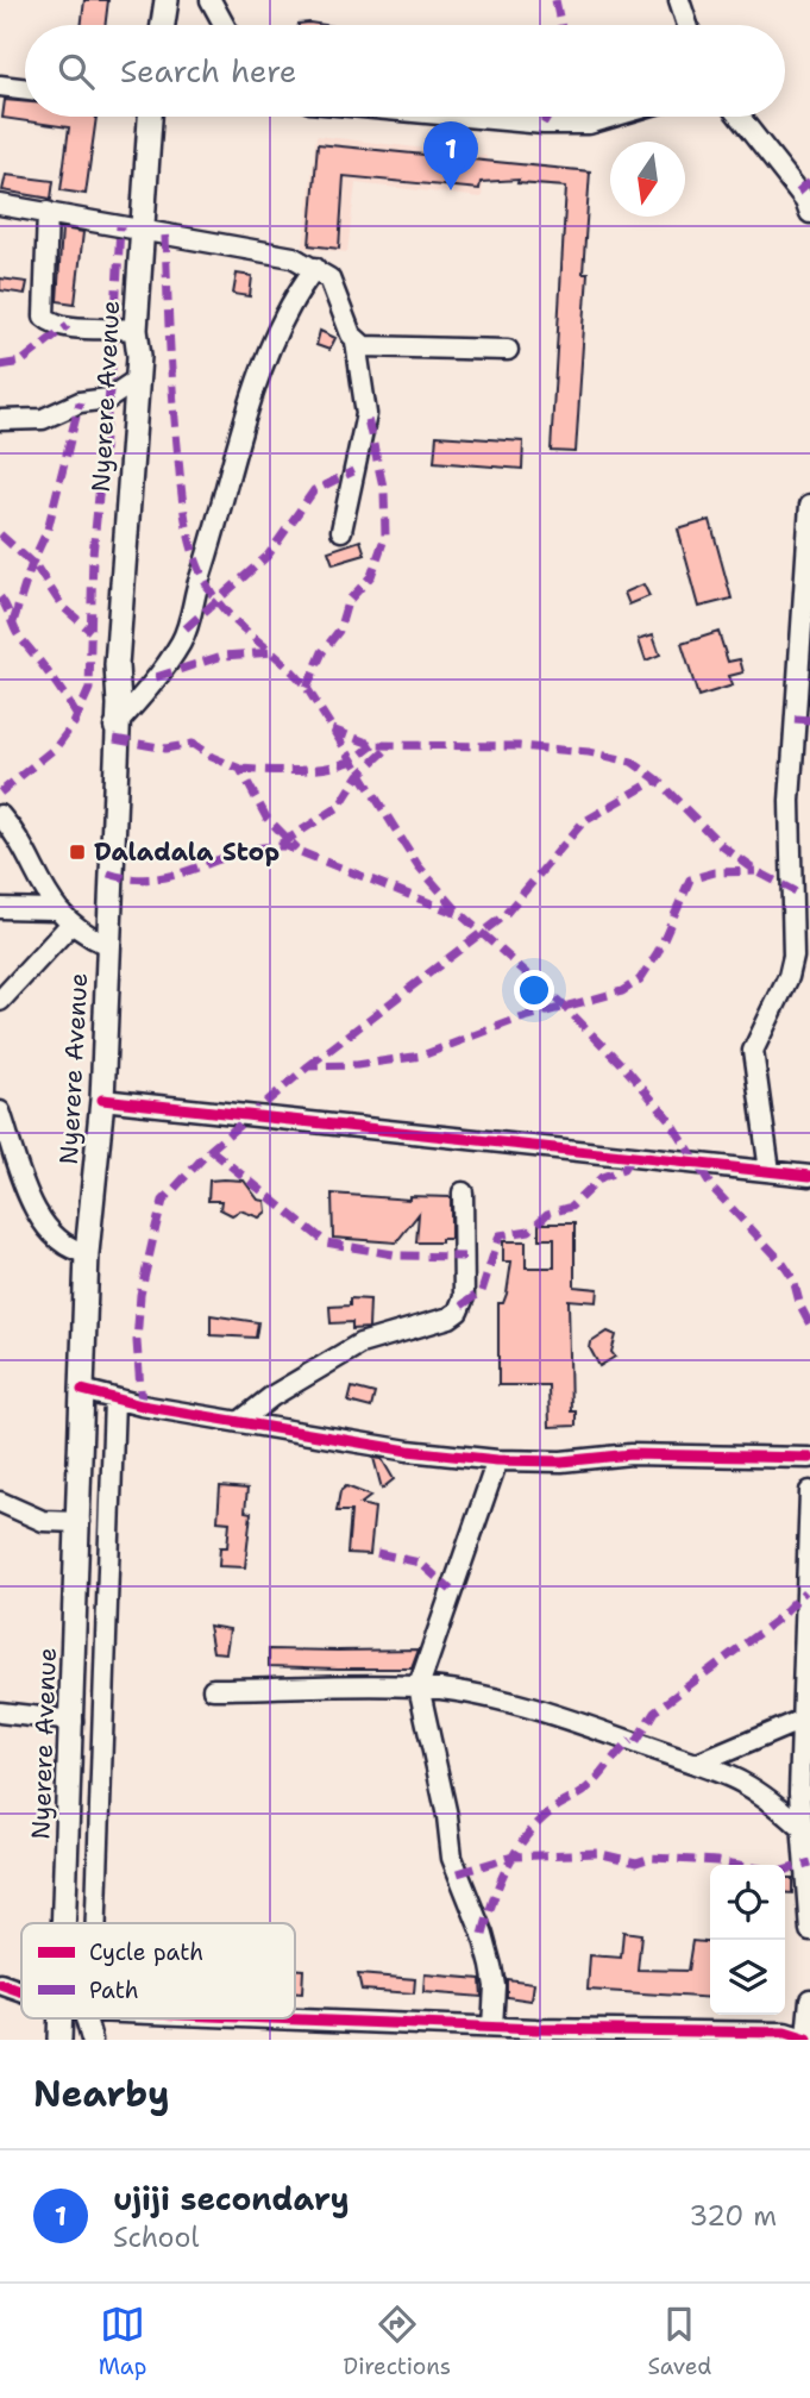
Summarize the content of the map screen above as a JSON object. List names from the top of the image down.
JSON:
{
  "streets": {
    "main road": ["Nyerere Avenue"]
  },
  "places": {
    "transit": ["Daladala Stop"]
  },
  "legend": ["Cycle path", "Path"],
  "north": "bottom",
  "page": {
    "search": "Search here",
    "pins": "1",
    "heading": "Nearby",
    "list": [
      {
        "mark": "1",
        "name": "ujiji secondary",
        "note": "School",
        "value": "320 m"
      }
    ],
    "nav": ["Map", "Directions", "Saved"]
  }
}
